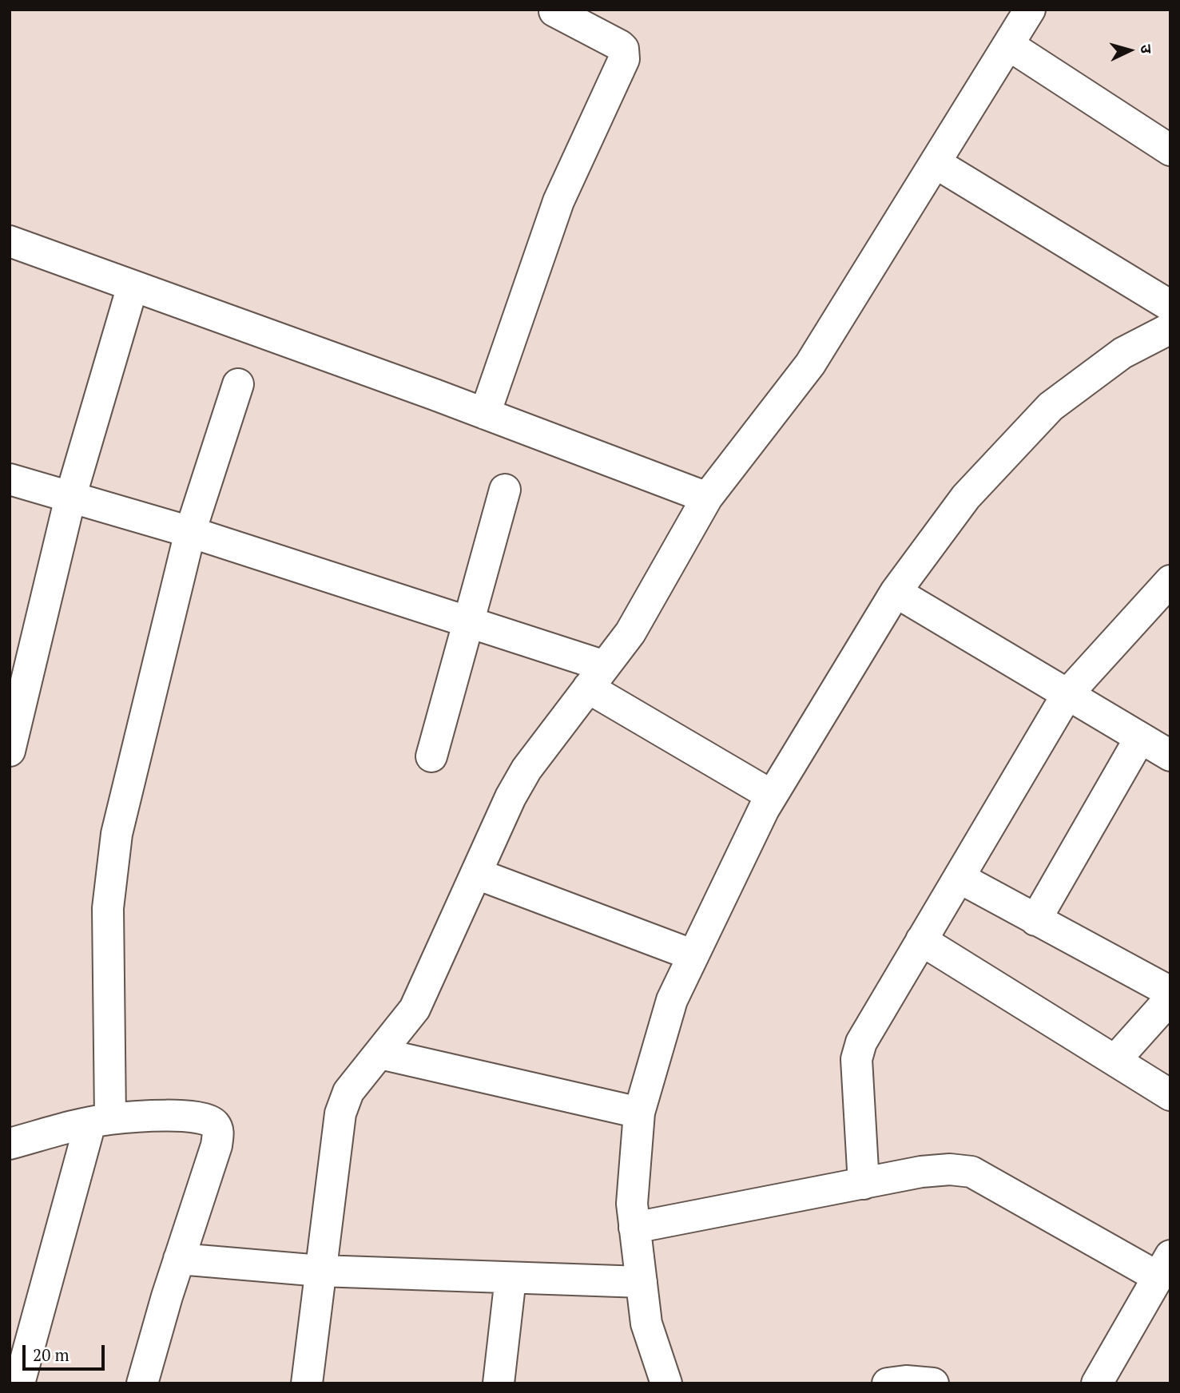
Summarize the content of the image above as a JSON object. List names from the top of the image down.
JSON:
{
  "scale_bar": "20 m",
  "north": "right"
}
